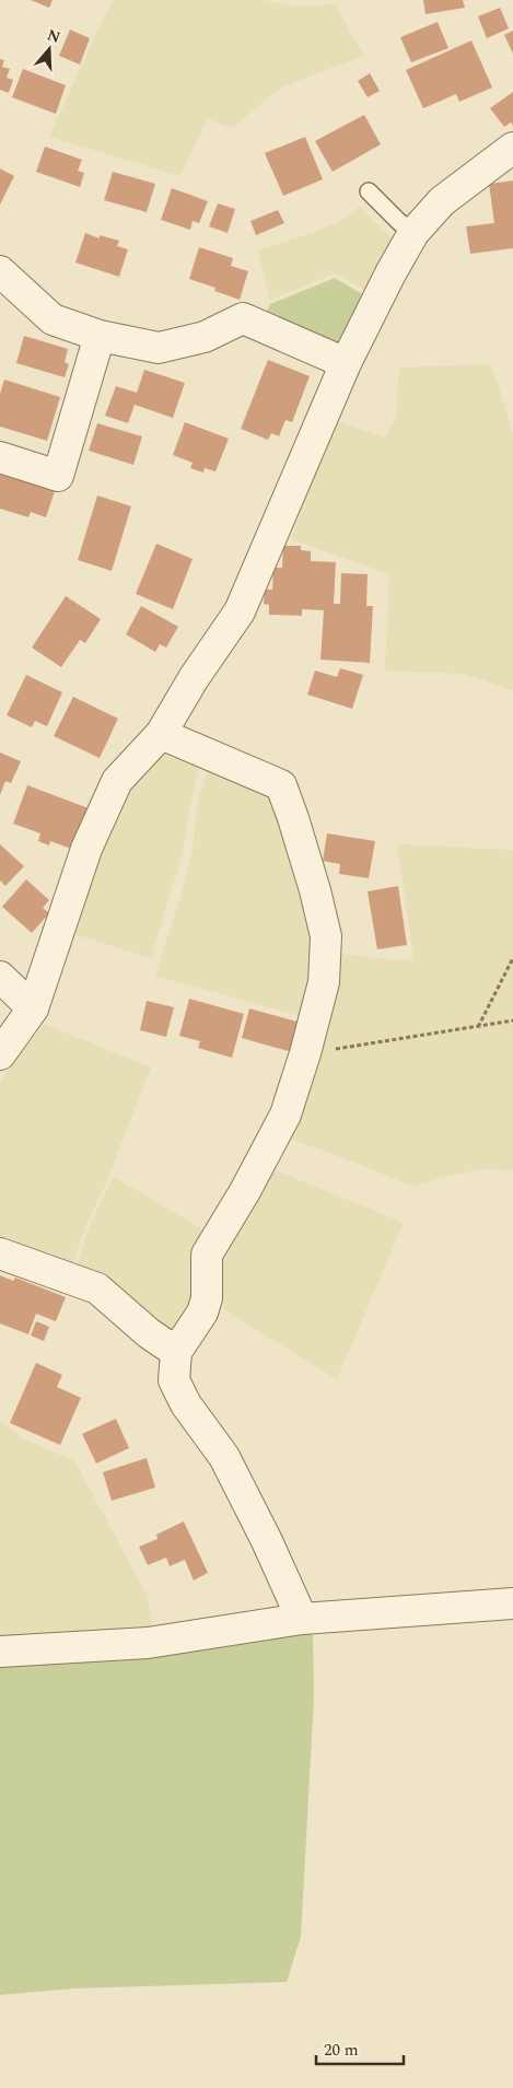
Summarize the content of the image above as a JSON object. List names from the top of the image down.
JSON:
{
  "scale_bar": "20 m",
  "north": "top"
}
